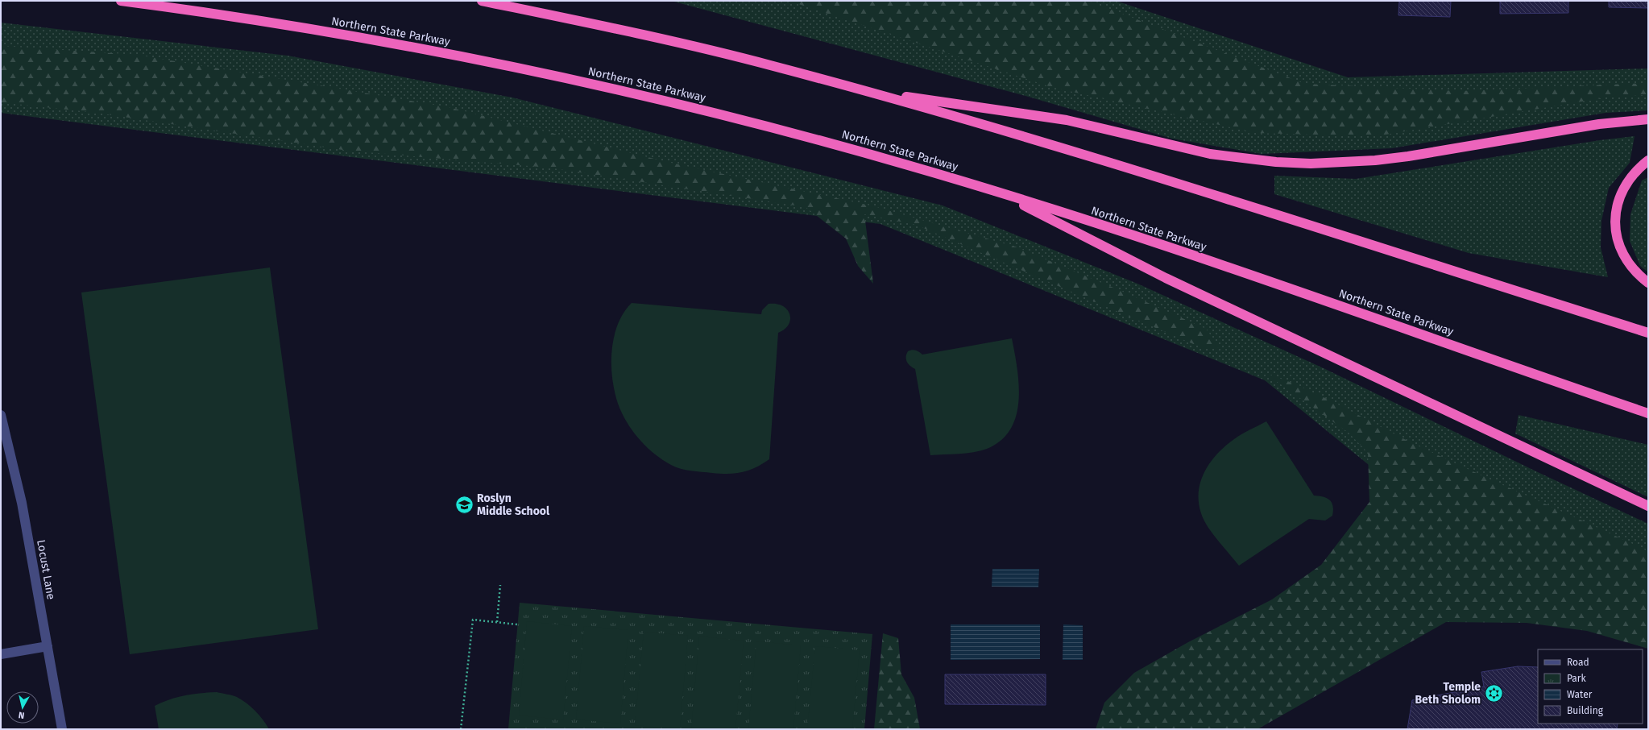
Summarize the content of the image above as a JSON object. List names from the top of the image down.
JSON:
{
  "streets": {
    "highway": ["Northern State Parkway"],
    "street": ["Locust Lane"]
  },
  "places": {
    "school or university": ["Roslyn Middle School"],
    "synagogue": ["Temple Beth Sholom"]
  },
  "legend": [
    "Road",
    "Park",
    "Water",
    "Building"
  ],
  "north": "bottom"
}
